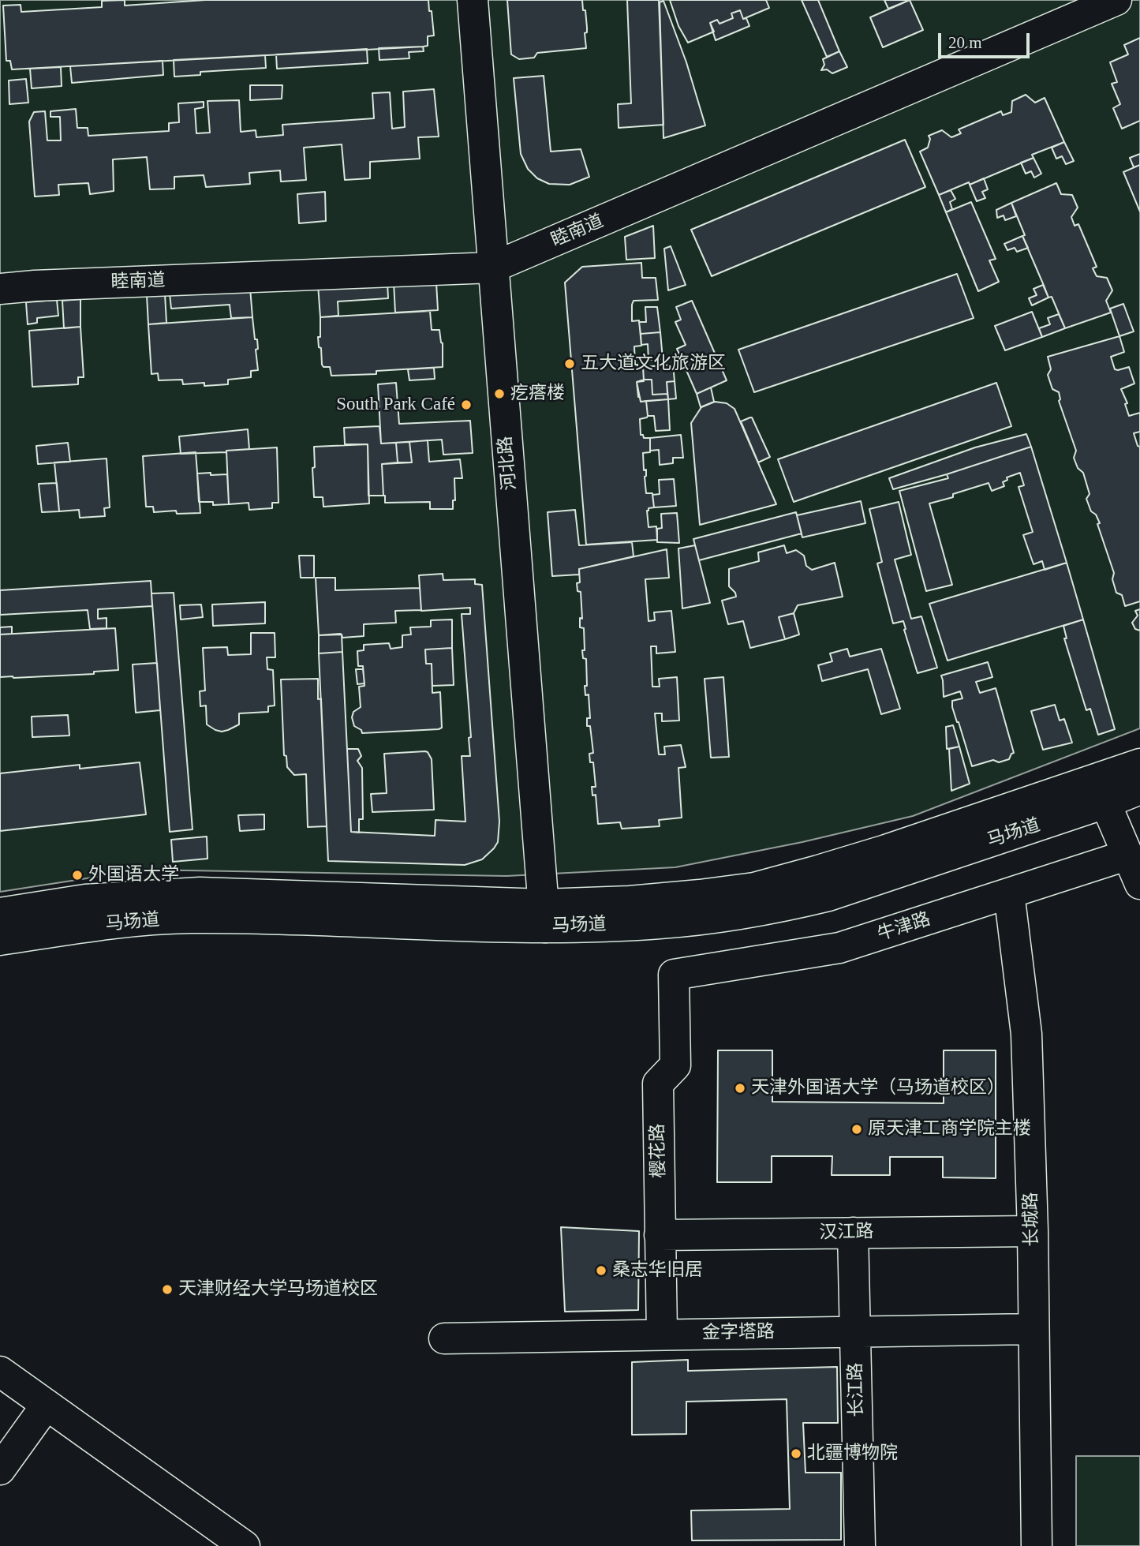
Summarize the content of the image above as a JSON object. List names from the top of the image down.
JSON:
{
  "streets": {
    "street": [
      "睦南道",
      "河北路",
      "马场道",
      "牛津路",
      "樱花路",
      "长城路",
      "汉江路",
      "金字塔路",
      "长江路"
    ]
  },
  "crossings": [
    ["睦南道", "河北路"],
    ["河北路", "马场道"],
    ["牛津路", "樱花路"],
    ["牛津路", "长城路"],
    ["樱花路", "汉江路"],
    ["樱花路", "金字塔路"],
    ["长城路", "汉江路"],
    ["长城路", "金字塔路"],
    ["汉江路", "长江路"],
    ["金字塔路", "长江路"]
  ],
  "places": [
    "五大道文化旅游区",
    "疙瘩楼",
    "South Park Café",
    "外国语大学",
    "天津外国语大学（马场道校区）",
    "原天津工商学院主楼",
    "桑志华旧居",
    "天津财经大学马场道校区",
    "北疆博物院"
  ],
  "scale_bar": "20 m"
}
